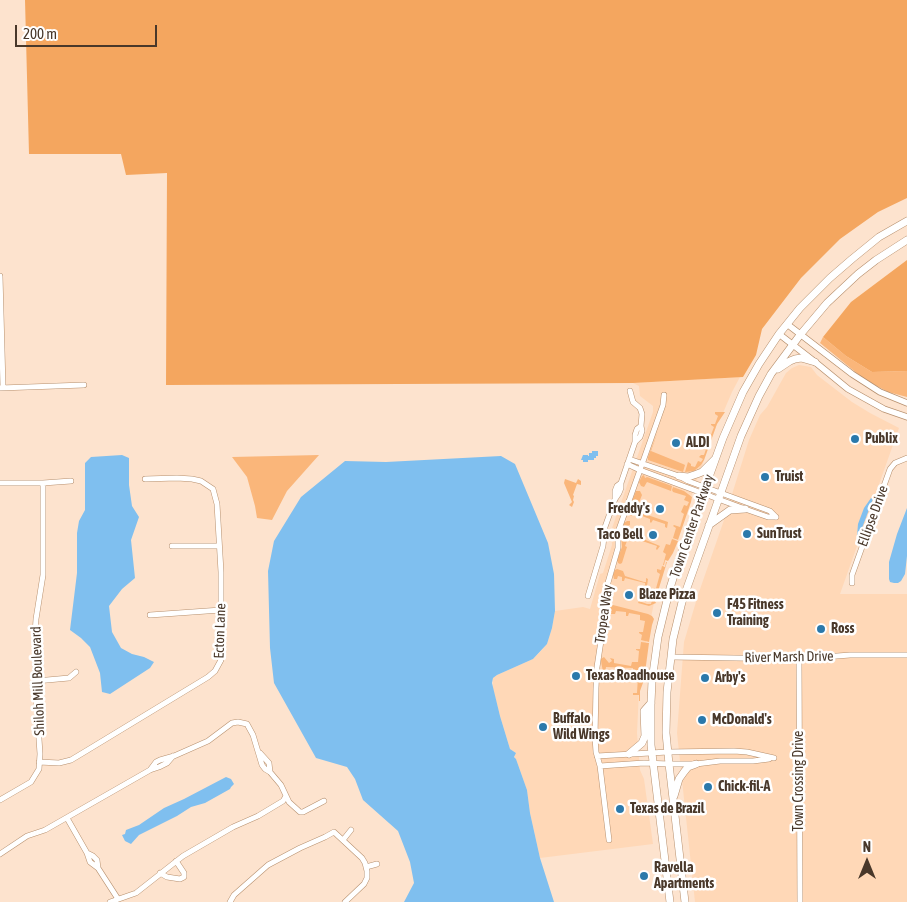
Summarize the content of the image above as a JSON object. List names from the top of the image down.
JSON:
{
  "streets": {
    "main road": ["Town Center Parkway"],
    "street": [
      "Ellipse Drive",
      "Tropea Way",
      "Ecton Lane",
      "River Marsh Drive",
      "Shiloh Mill Boulevard",
      "Town Crossing Drive"
    ]
  },
  "crossings": [
    ["Town Center Parkway", "River Marsh Drive"],
    ["Ecton Lane", "Shiloh Mill Boulevard"],
    ["River Marsh Drive", "Town Crossing Drive"]
  ],
  "places": [
    "Publix",
    "ALDI",
    "Truist",
    "Freddy's",
    "SunTrust",
    "Taco Bell",
    "Blaze Pizza",
    "F45 Fitness Training",
    "Ross",
    "Texas Roadhouse",
    "Arby's",
    "McDonald's",
    "Buffalo Wild Wings",
    "Chick-fil-A",
    "Texas de Brazil",
    "Ravella Apartments"
  ],
  "scale_bar": "200 m",
  "north": "top"
}
